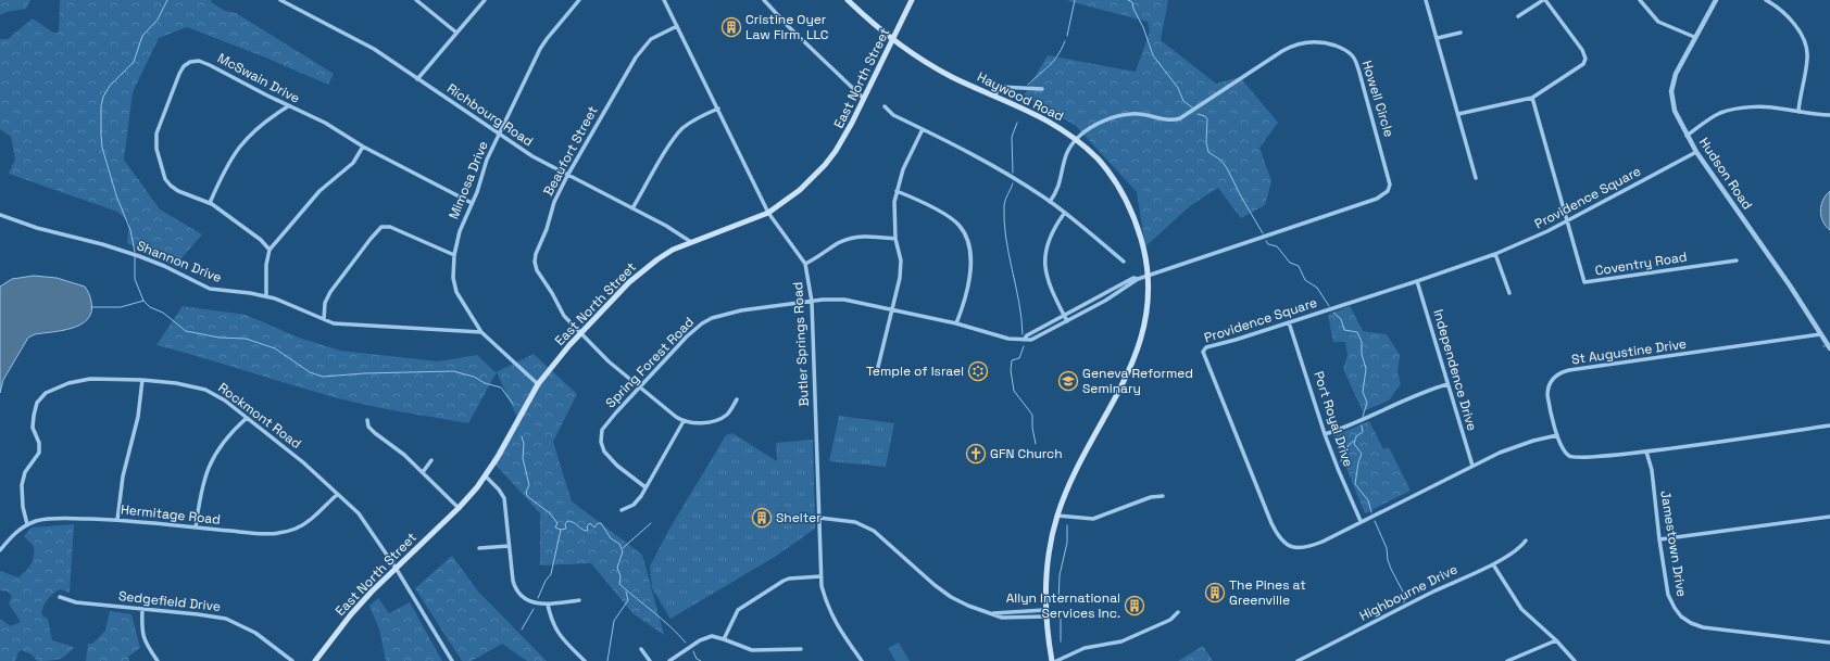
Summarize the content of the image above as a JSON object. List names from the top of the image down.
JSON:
{
  "streets": {
    "main road": ["East North Street", "Haywood Road"],
    "street": [
      "McSwain Drive",
      "Howell Circle",
      "Richbourg Road",
      "Beaufort Street",
      "Hudson Road",
      "Mimosa Drive",
      "Providence Square",
      "Shannon Drive",
      "Coventry Road",
      "Butler Springs Road",
      "St Augustine Drive",
      "Spring Forest Road",
      "Independence Drive",
      "Rockmont Road",
      "Port Royal Drive",
      "Hermitage Road",
      "Jamestown Drive",
      "Highbourne Drive",
      "Sedgefield Drive"
    ]
  },
  "crossings": [
    ["McSwain Drive", "Mimosa Drive"],
    ["East North Street", "Haywood Road"],
    ["East North Street", "Richbourg Road"],
    ["East North Street", "Beaufort Street"],
    ["East North Street", "Butler Springs Road"],
    ["East North Street", "Rockmont Road"],
    ["Haywood Road", "Howell Circle"],
    ["Haywood Road", "Spring Forest Road"],
    ["Howell Circle", "Spring Forest Road"],
    ["Richbourg Road", "Beaufort Street"],
    ["Richbourg Road", "Mimosa Drive"],
    ["Beaufort Street", "Butler Springs Road"],
    ["Beaufort Street", "Spring Forest Road"],
    ["Hudson Road", "Providence Square"],
    ["Hudson Road", "St Augustine Drive"],
    ["Mimosa Drive", "Shannon Drive"],
    ["Providence Square", "Coventry Road"],
    ["Providence Square", "St Augustine Drive"],
    ["Providence Square", "Independence Drive"],
    ["Providence Square", "Port Royal Drive"],
    ["Butler Springs Road", "Spring Forest Road"],
    ["St Augustine Drive", "Jamestown Drive"],
    ["Rockmont Road", "Hermitage Road"]
  ],
  "places": {
    "building": [
      "Cristine Oyer Law Firm, LLC",
      "Shelter",
      "The Pines at Greenville",
      "Allyn International Services Inc."
    ],
    "synagogue": ["Temple of Israel"],
    "school or university": ["Geneva Reformed Seminary"],
    "church": ["GFN Church"]
  }
}
